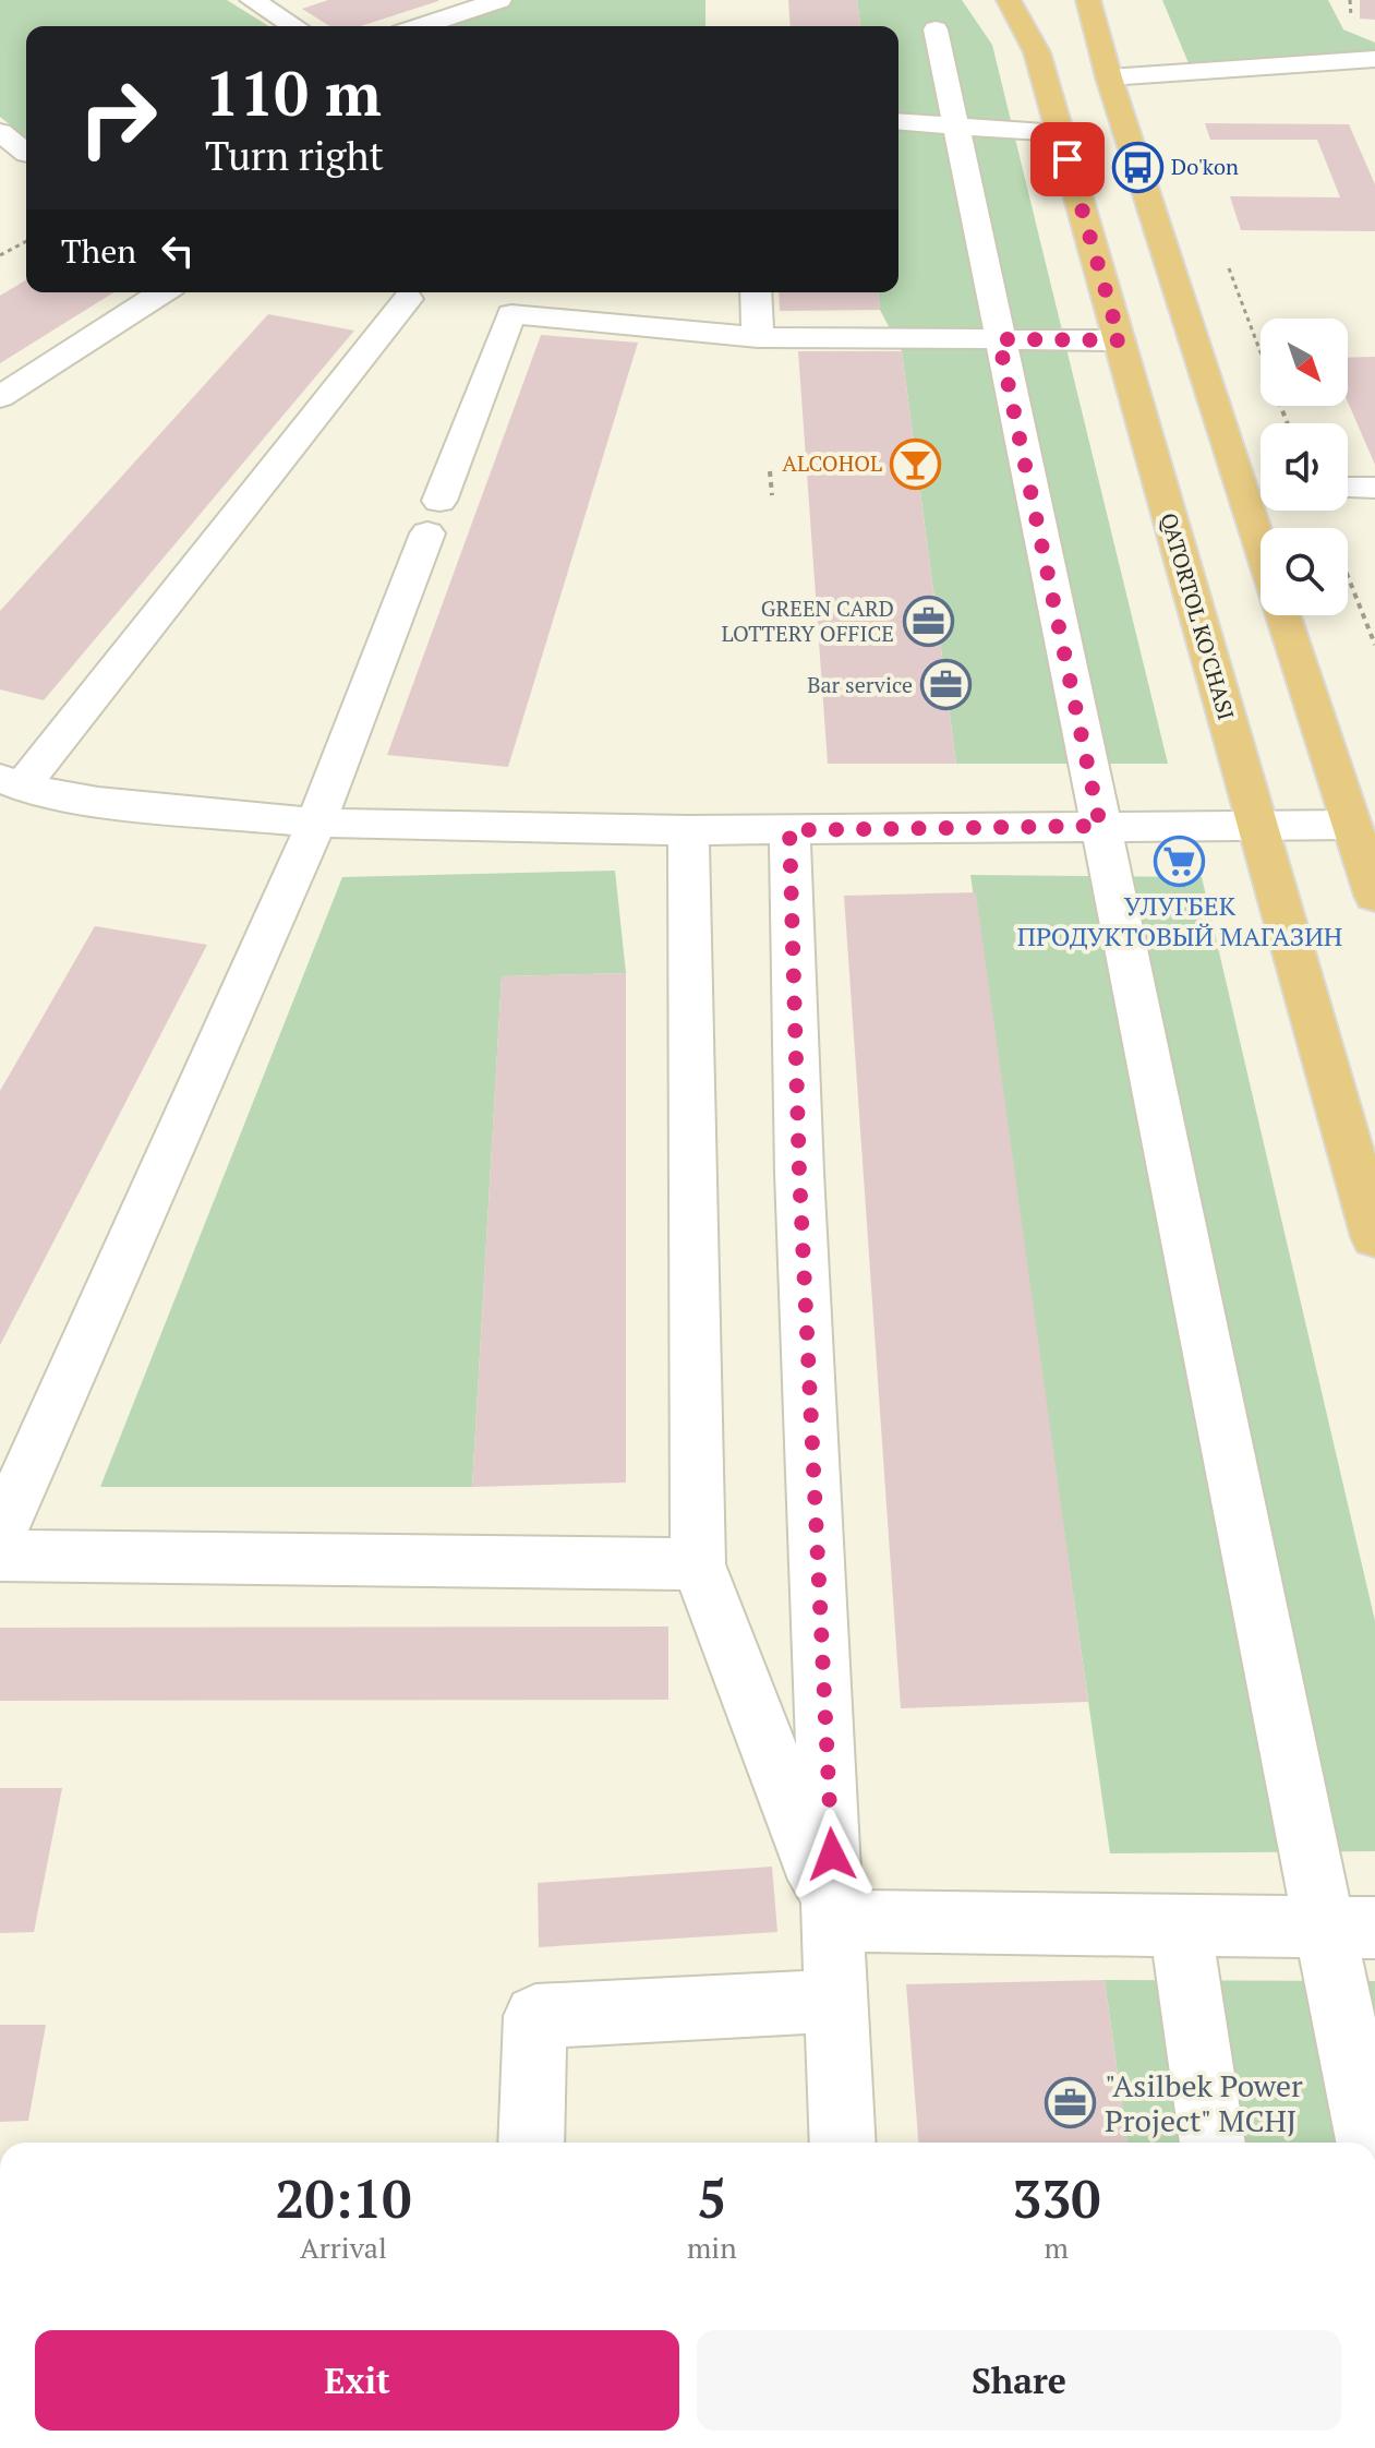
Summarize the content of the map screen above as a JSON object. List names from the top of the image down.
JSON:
{
  "streets": {
    "main road": ["QATORTOL KO'CHASI"]
  },
  "places": {
    "bus stop": ["Do'kon"],
    "bar": ["ALCOHOL"],
    "office": ["GREEN CARD LOTTERY OFFICE", "Bar service", "\"Asilbek Power Project\" MCHJ"],
    "supermarket": ["УЛУГБЕК ПРОДУКТОВЫЙ МАГАЗИН"]
  },
  "north": "bottom right",
  "page": {
    "turn": ["110 m", "Turn right"],
    "then": "Then",
    "eta": [
      "20:10",
      "Arrival",
      "5",
      "min",
      "330",
      "m"
    ],
    "buttons": ["Exit", "Share"]
  }
}
